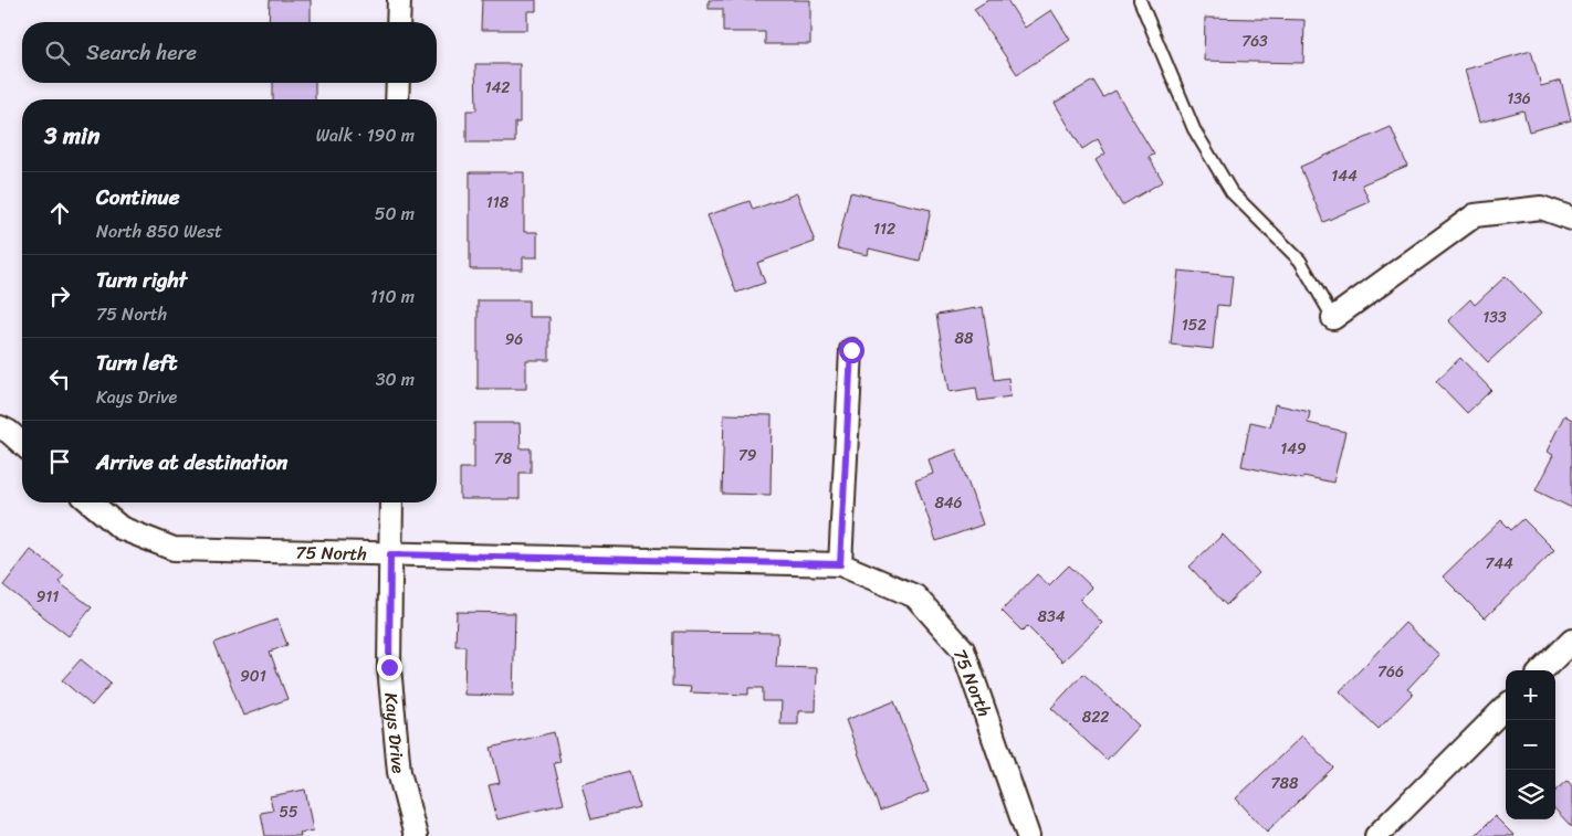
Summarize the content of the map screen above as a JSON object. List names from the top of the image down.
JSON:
{
  "streets": {
    "street": ["75 North", "Kays Drive"]
  },
  "crossings": [
    ["75 North", "Kays Drive"]
  ],
  "house_numbers": [
    "763",
    "142",
    "136",
    "144",
    "118",
    "112",
    "133",
    "152",
    "88",
    "96",
    "149",
    "79",
    "78",
    "846",
    "744",
    "911",
    "834",
    "766",
    "901",
    "822",
    "788",
    "55"
  ],
  "page": {
    "search": "Search here",
    "heading": ["3 min", "Walk · 190 m"],
    "list": [
      ["Continue", "North 850 West", "50 m"],
      ["Turn right", "75 North", "110 m"],
      ["Turn left", "Kays Drive", "30 m"],
      "Arrive at destination"
    ],
    "map_buttons": ["+", "−"]
  }
}
